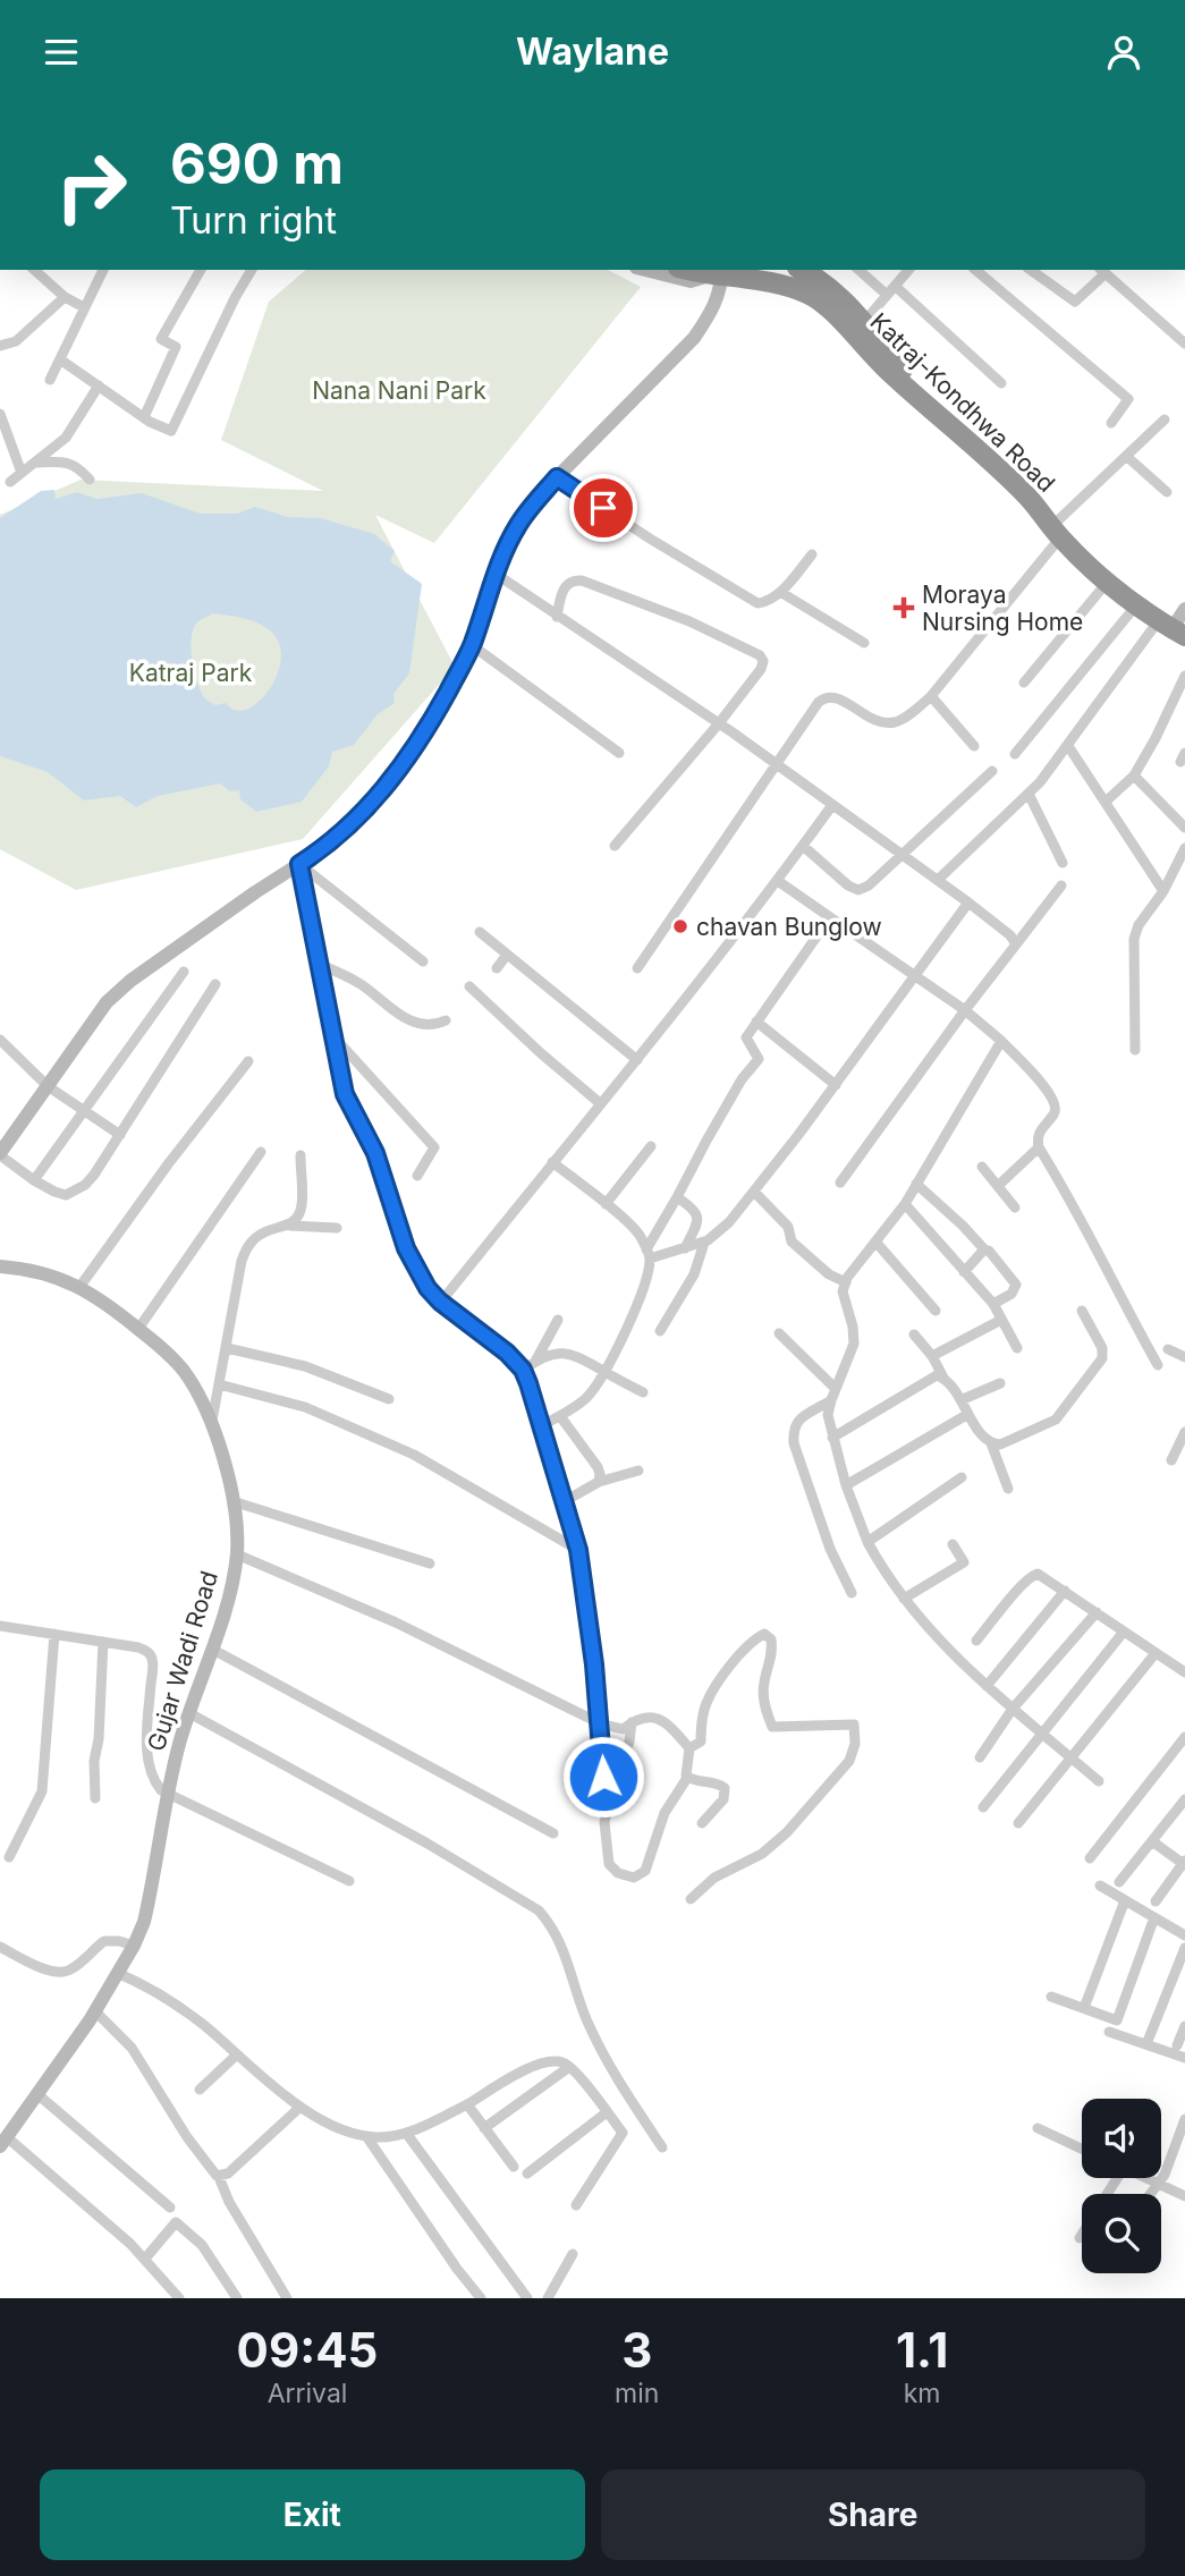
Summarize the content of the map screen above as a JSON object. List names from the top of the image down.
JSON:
{
  "streets": {
    "highway": ["Katraj-Kondhwa Road"],
    "street": ["Gujar Wadi Road"]
  },
  "parks": ["Nana Nani Park", "Katraj Park"],
  "places": {
    "health": ["Moraya Nursing Home"],
    "other": ["chavan Bunglow"]
  },
  "page": {
    "header": "Waylane",
    "turn": ["690 m", "Turn right"],
    "eta": [
      "09:45",
      "Arrival",
      "3",
      "min",
      "1.1",
      "km"
    ],
    "buttons": ["Exit", "Share"]
  }
}
